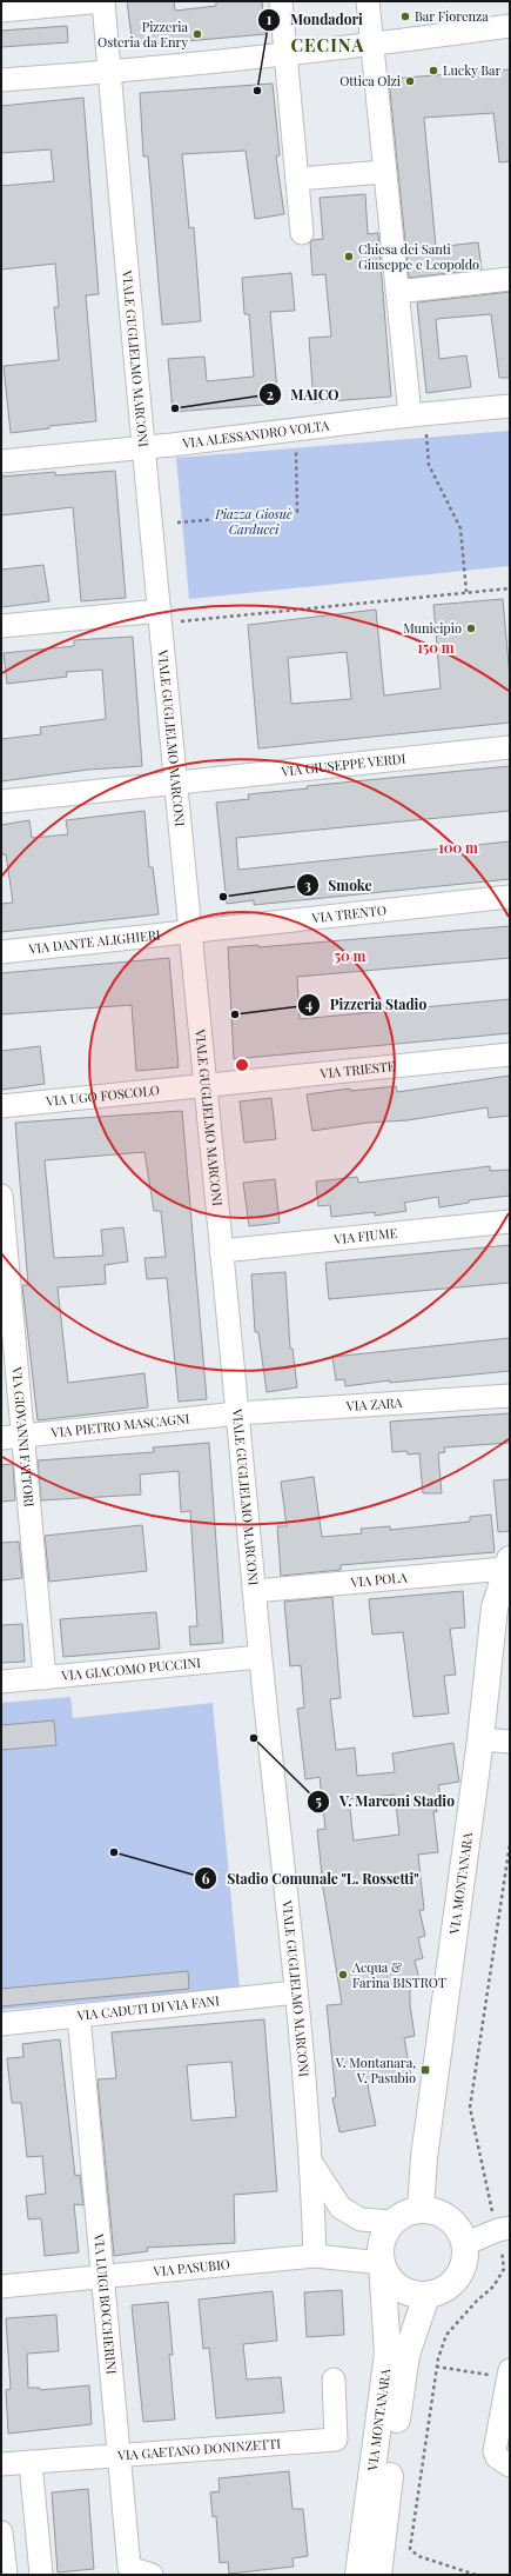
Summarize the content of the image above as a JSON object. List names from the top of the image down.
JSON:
{
  "streets": {
    "main road": ["VIA MONTANARA"],
    "street": [
      "VIALE GUGLIELMO MARCONI",
      "VIA ALESSANDRO VOLTA",
      "VIA GIUSEPPE VERDI",
      "VIA TRENTO",
      "VIA DANTE ALIGHIERI",
      "VIA TRIESTE",
      "VIA UGO FOSCOLO",
      "VIA FIUME",
      "VIA ZARA",
      "VIA PIETRO MASCAGNI",
      "VIA GIOVANNI FATTORI",
      "VIA POLA",
      "VIA GIACOMO PUCCINI",
      "VIA CADUTI DI VIA FANI",
      "VIA PASUBIO",
      "VIA LUIGI BOCCHERINI",
      "VIA GAETANO DONINZETTI"
    ]
  },
  "crossings": [
    ["VIALE GUGLIELMO MARCONI", "VIA ALESSANDRO VOLTA"],
    ["VIALE GUGLIELMO MARCONI", "VIA GIUSEPPE VERDI"],
    ["VIALE GUGLIELMO MARCONI", "VIA TRENTO"],
    ["VIALE GUGLIELMO MARCONI", "VIA DANTE ALIGHIERI"],
    ["VIALE GUGLIELMO MARCONI", "VIA TRIESTE"],
    ["VIALE GUGLIELMO MARCONI", "VIA UGO FOSCOLO"],
    ["VIALE GUGLIELMO MARCONI", "VIA FIUME"],
    ["VIALE GUGLIELMO MARCONI", "VIA ZARA"],
    ["VIALE GUGLIELMO MARCONI", "VIA PIETRO MASCAGNI"],
    ["VIALE GUGLIELMO MARCONI", "VIA POLA"],
    ["VIALE GUGLIELMO MARCONI", "VIA GIACOMO PUCCINI"],
    ["VIALE GUGLIELMO MARCONI", "VIA MONTANARA"],
    ["VIALE GUGLIELMO MARCONI", "VIA CADUTI DI VIA FANI"],
    ["VIALE GUGLIELMO MARCONI", "VIA PASUBIO"],
    ["VIA TRENTO", "VIA DANTE ALIGHIERI"],
    ["VIA TRIESTE", "VIA UGO FOSCOLO"],
    ["VIA ZARA", "VIA PIETRO MASCAGNI"],
    ["VIA PIETRO MASCAGNI", "VIA GIOVANNI FATTORI"],
    ["VIA GIOVANNI FATTORI", "VIA GIACOMO PUCCINI"],
    ["VIA POLA", "VIA MONTANARA"],
    ["VIA MONTANARA", "VIA PASUBIO"],
    ["VIA CADUTI DI VIA FANI", "VIA LUIGI BOCCHERINI"],
    ["VIA PASUBIO", "VIA LUIGI BOCCHERINI"],
    ["VIA LUIGI BOCCHERINI", "VIA GAETANO DONINZETTI"]
  ],
  "districts": ["CECINA"],
  "parks": ["Piazza Giosuè Carducci"],
  "places": {
    "other": [
      "Bar Fiorenza",
      "Pizzeria Osteria da Enry",
      "Lucky Bar",
      "Ottica Olzi",
      "Mondadori",
      "Chiesa dei Santi Giuseppe e Leopoldo",
      "MAICO",
      "Municipio",
      "Smoke",
      "Pizzeria Stadio",
      "V. Marconi Stadio",
      "Stadio Comunale \"L. Rossetti\"",
      "Acqua & Farina BISTROT"
    ],
    "transit": ["V. Montanara, V. Pasubio"]
  },
  "rings": ["150 m", "100 m", "50 m"]
}
